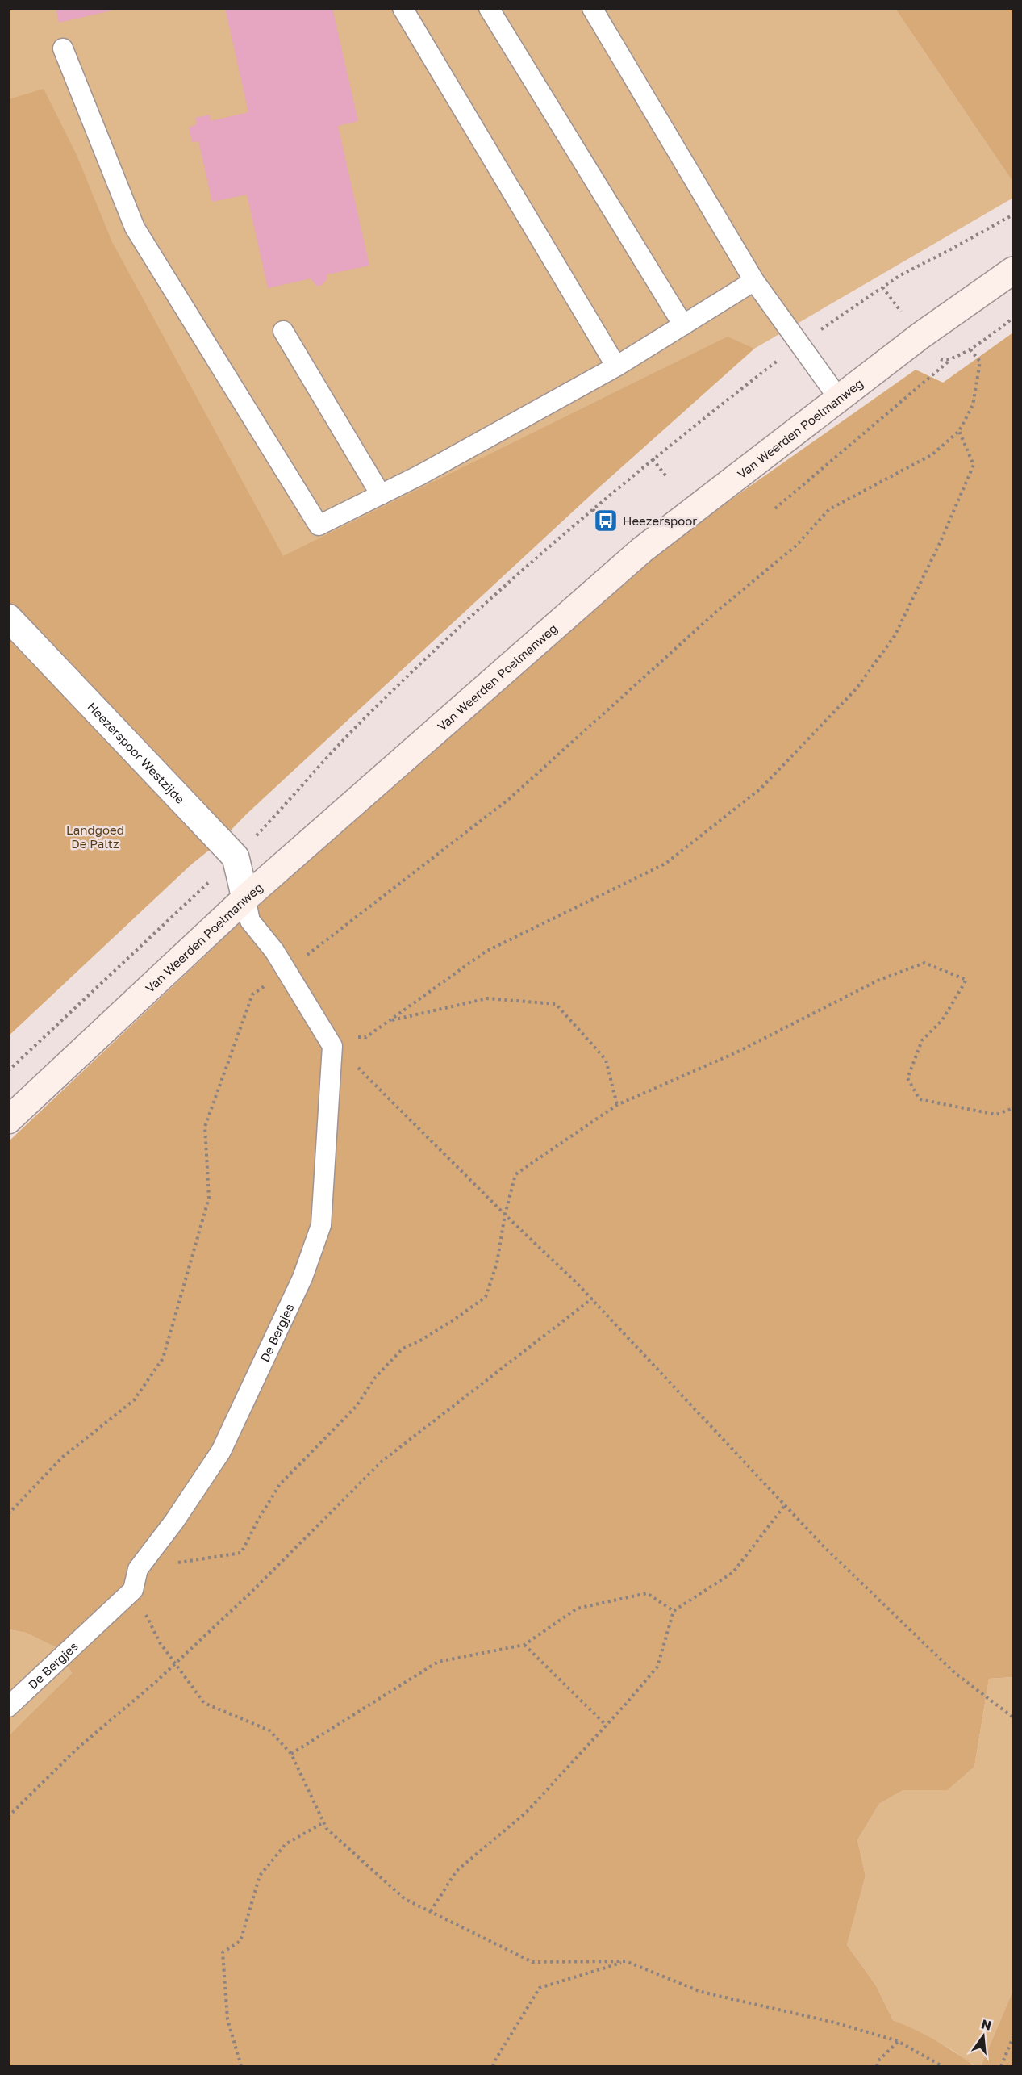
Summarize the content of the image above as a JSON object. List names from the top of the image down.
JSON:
{
  "streets": {
    "main road": ["Van Weerden Poelmanweg"],
    "street": ["Heezerspoor Westzijde"],
    "lane": ["De Bergjes"]
  },
  "parks": ["Landgoed De Paltz"],
  "places": {
    "bus stop": ["Heezerspoor"]
  },
  "north": "top"
}
